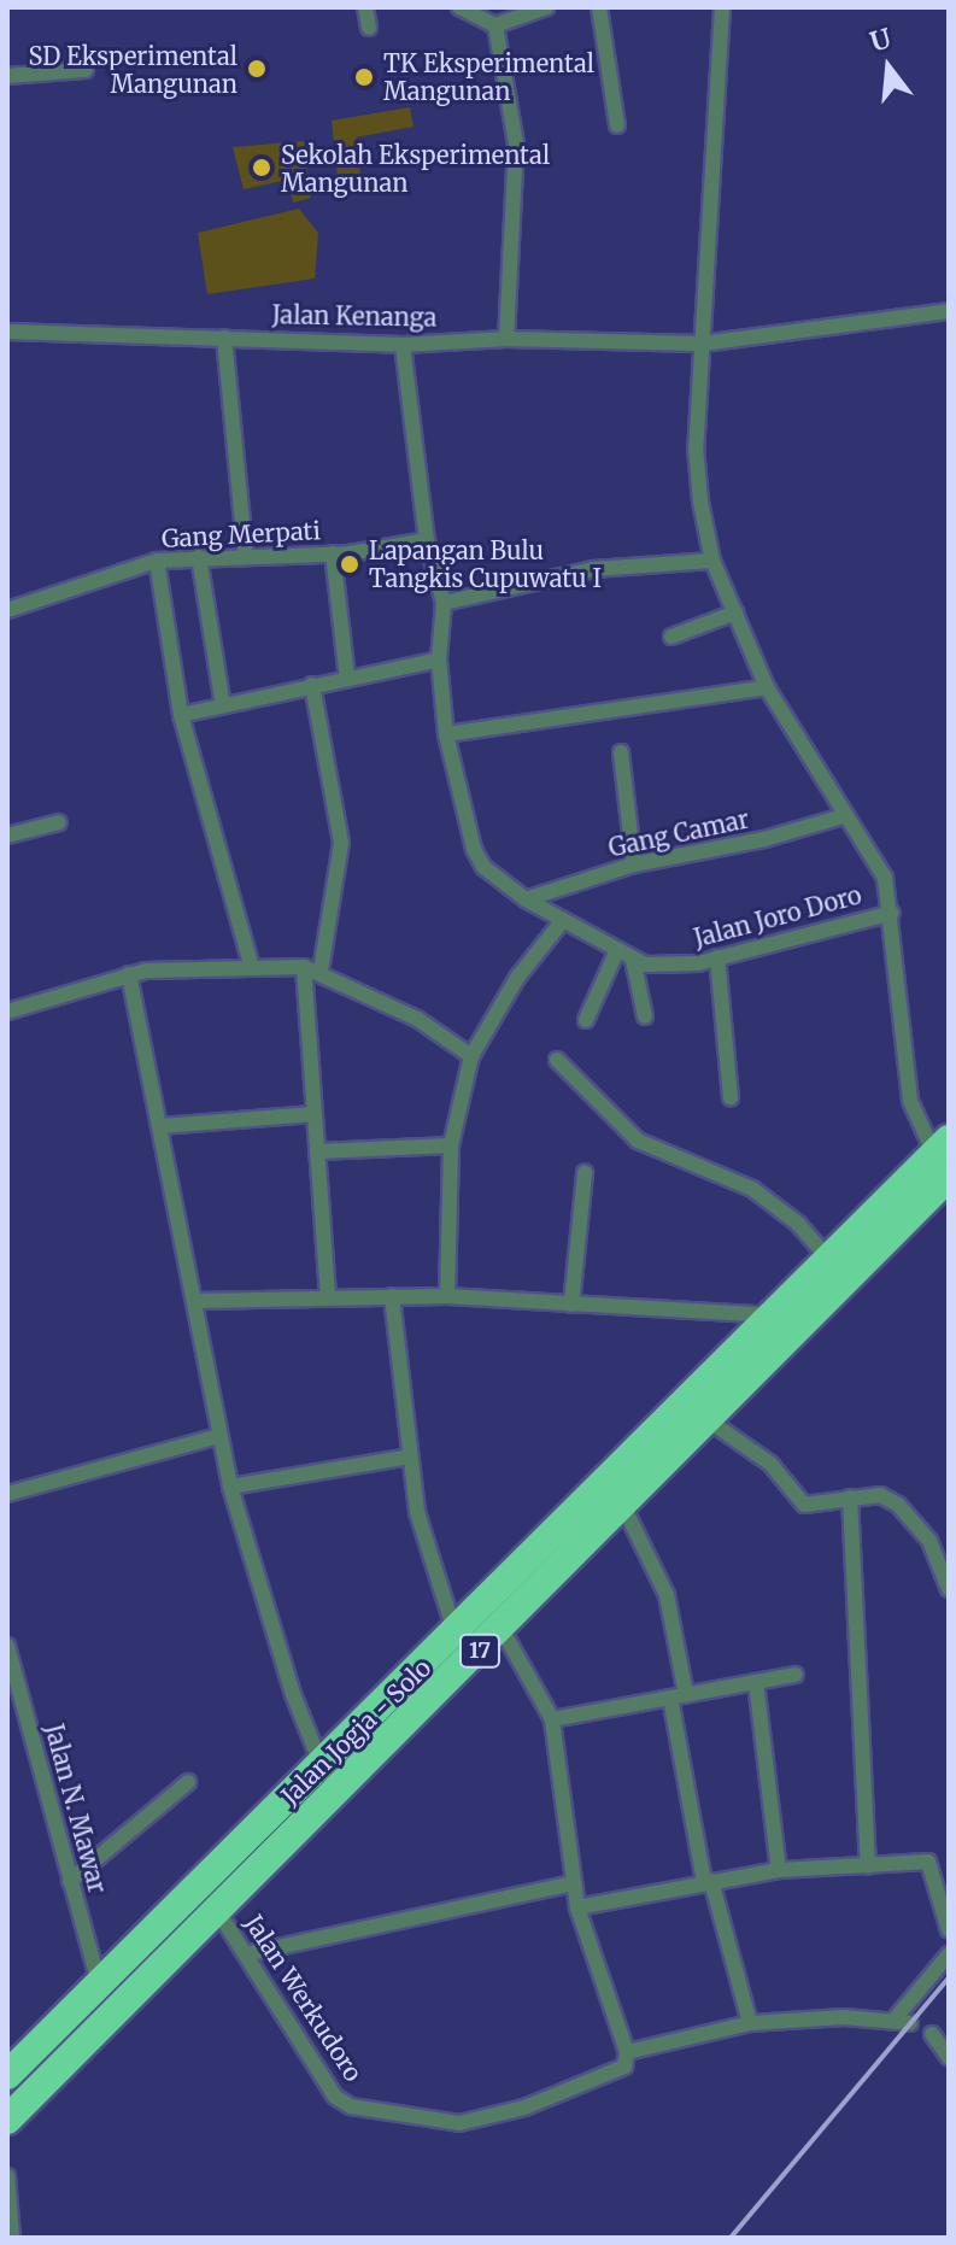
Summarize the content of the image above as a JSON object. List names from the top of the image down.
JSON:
{
  "streets": {
    "highway": ["17", "Jalan Jogja - Solo"],
    "street": [
      "Jalan Kenanga",
      "Gang Merpati",
      "Gang Camar",
      "Jalan Joro Doro",
      "Jalan N. Mawar",
      "Jalan Werkudoro"
    ]
  },
  "crossings": [
    ["Jalan Kenanga", "Jalan Joro Doro"],
    ["Gang Merpati", "Jalan Joro Doro"],
    ["Gang Camar", "Jalan Joro Doro"],
    ["Jalan Jogja - Solo", "Jalan N. Mawar"],
    ["Jalan Jogja - Solo", "Jalan Werkudoro"]
  ],
  "places": [
    "SD Eksperimental Mangunan",
    "TK Eksperimental Mangunan",
    "Sekolah Eksperimental Mangunan",
    "Lapangan Bulu Tangkis Cupuwatu I"
  ],
  "north": "top"
}
